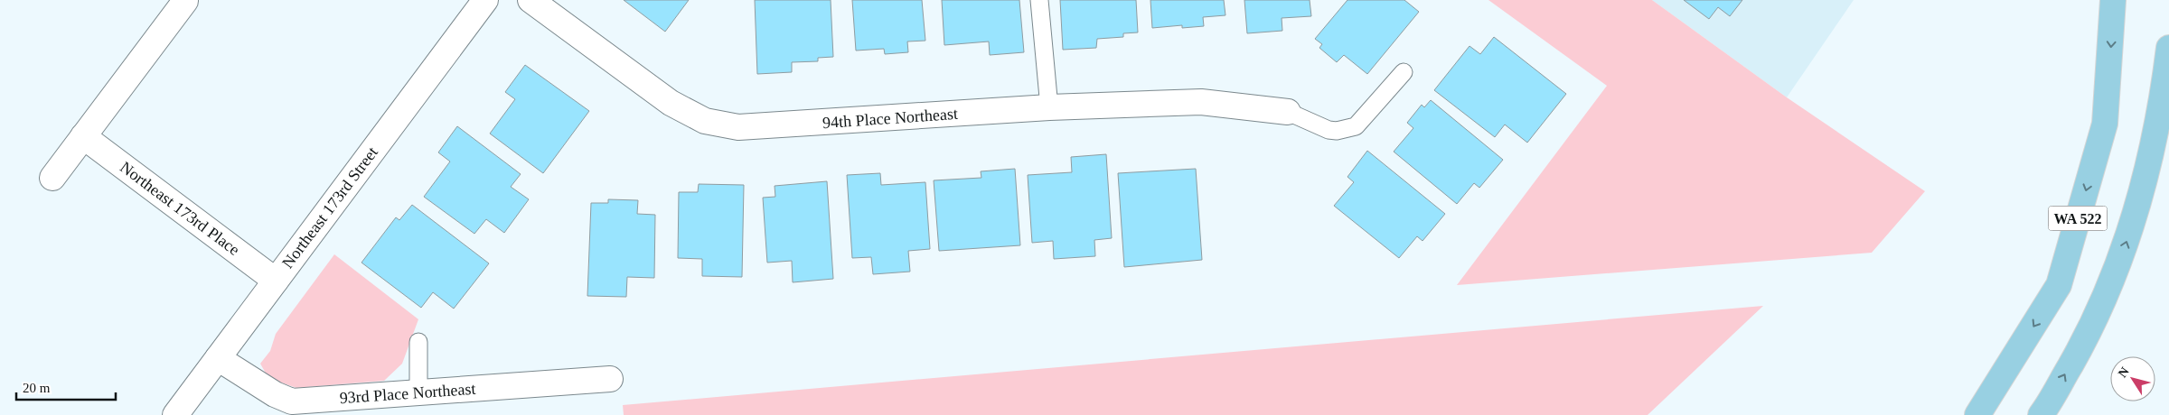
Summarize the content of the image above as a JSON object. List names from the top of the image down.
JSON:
{
  "streets": {
    "main road": ["WA 522"],
    "street": [
      "94th Place Northeast",
      "Northeast 173rd Street",
      "Northeast 173rd Place",
      "93rd Place Northeast"
    ]
  },
  "crossings": [
    ["Northeast 173rd Street", "Northeast 173rd Place"],
    ["Northeast 173rd Street", "93rd Place Northeast"]
  ],
  "scale_bar": "20 m",
  "north": "top left"
}
